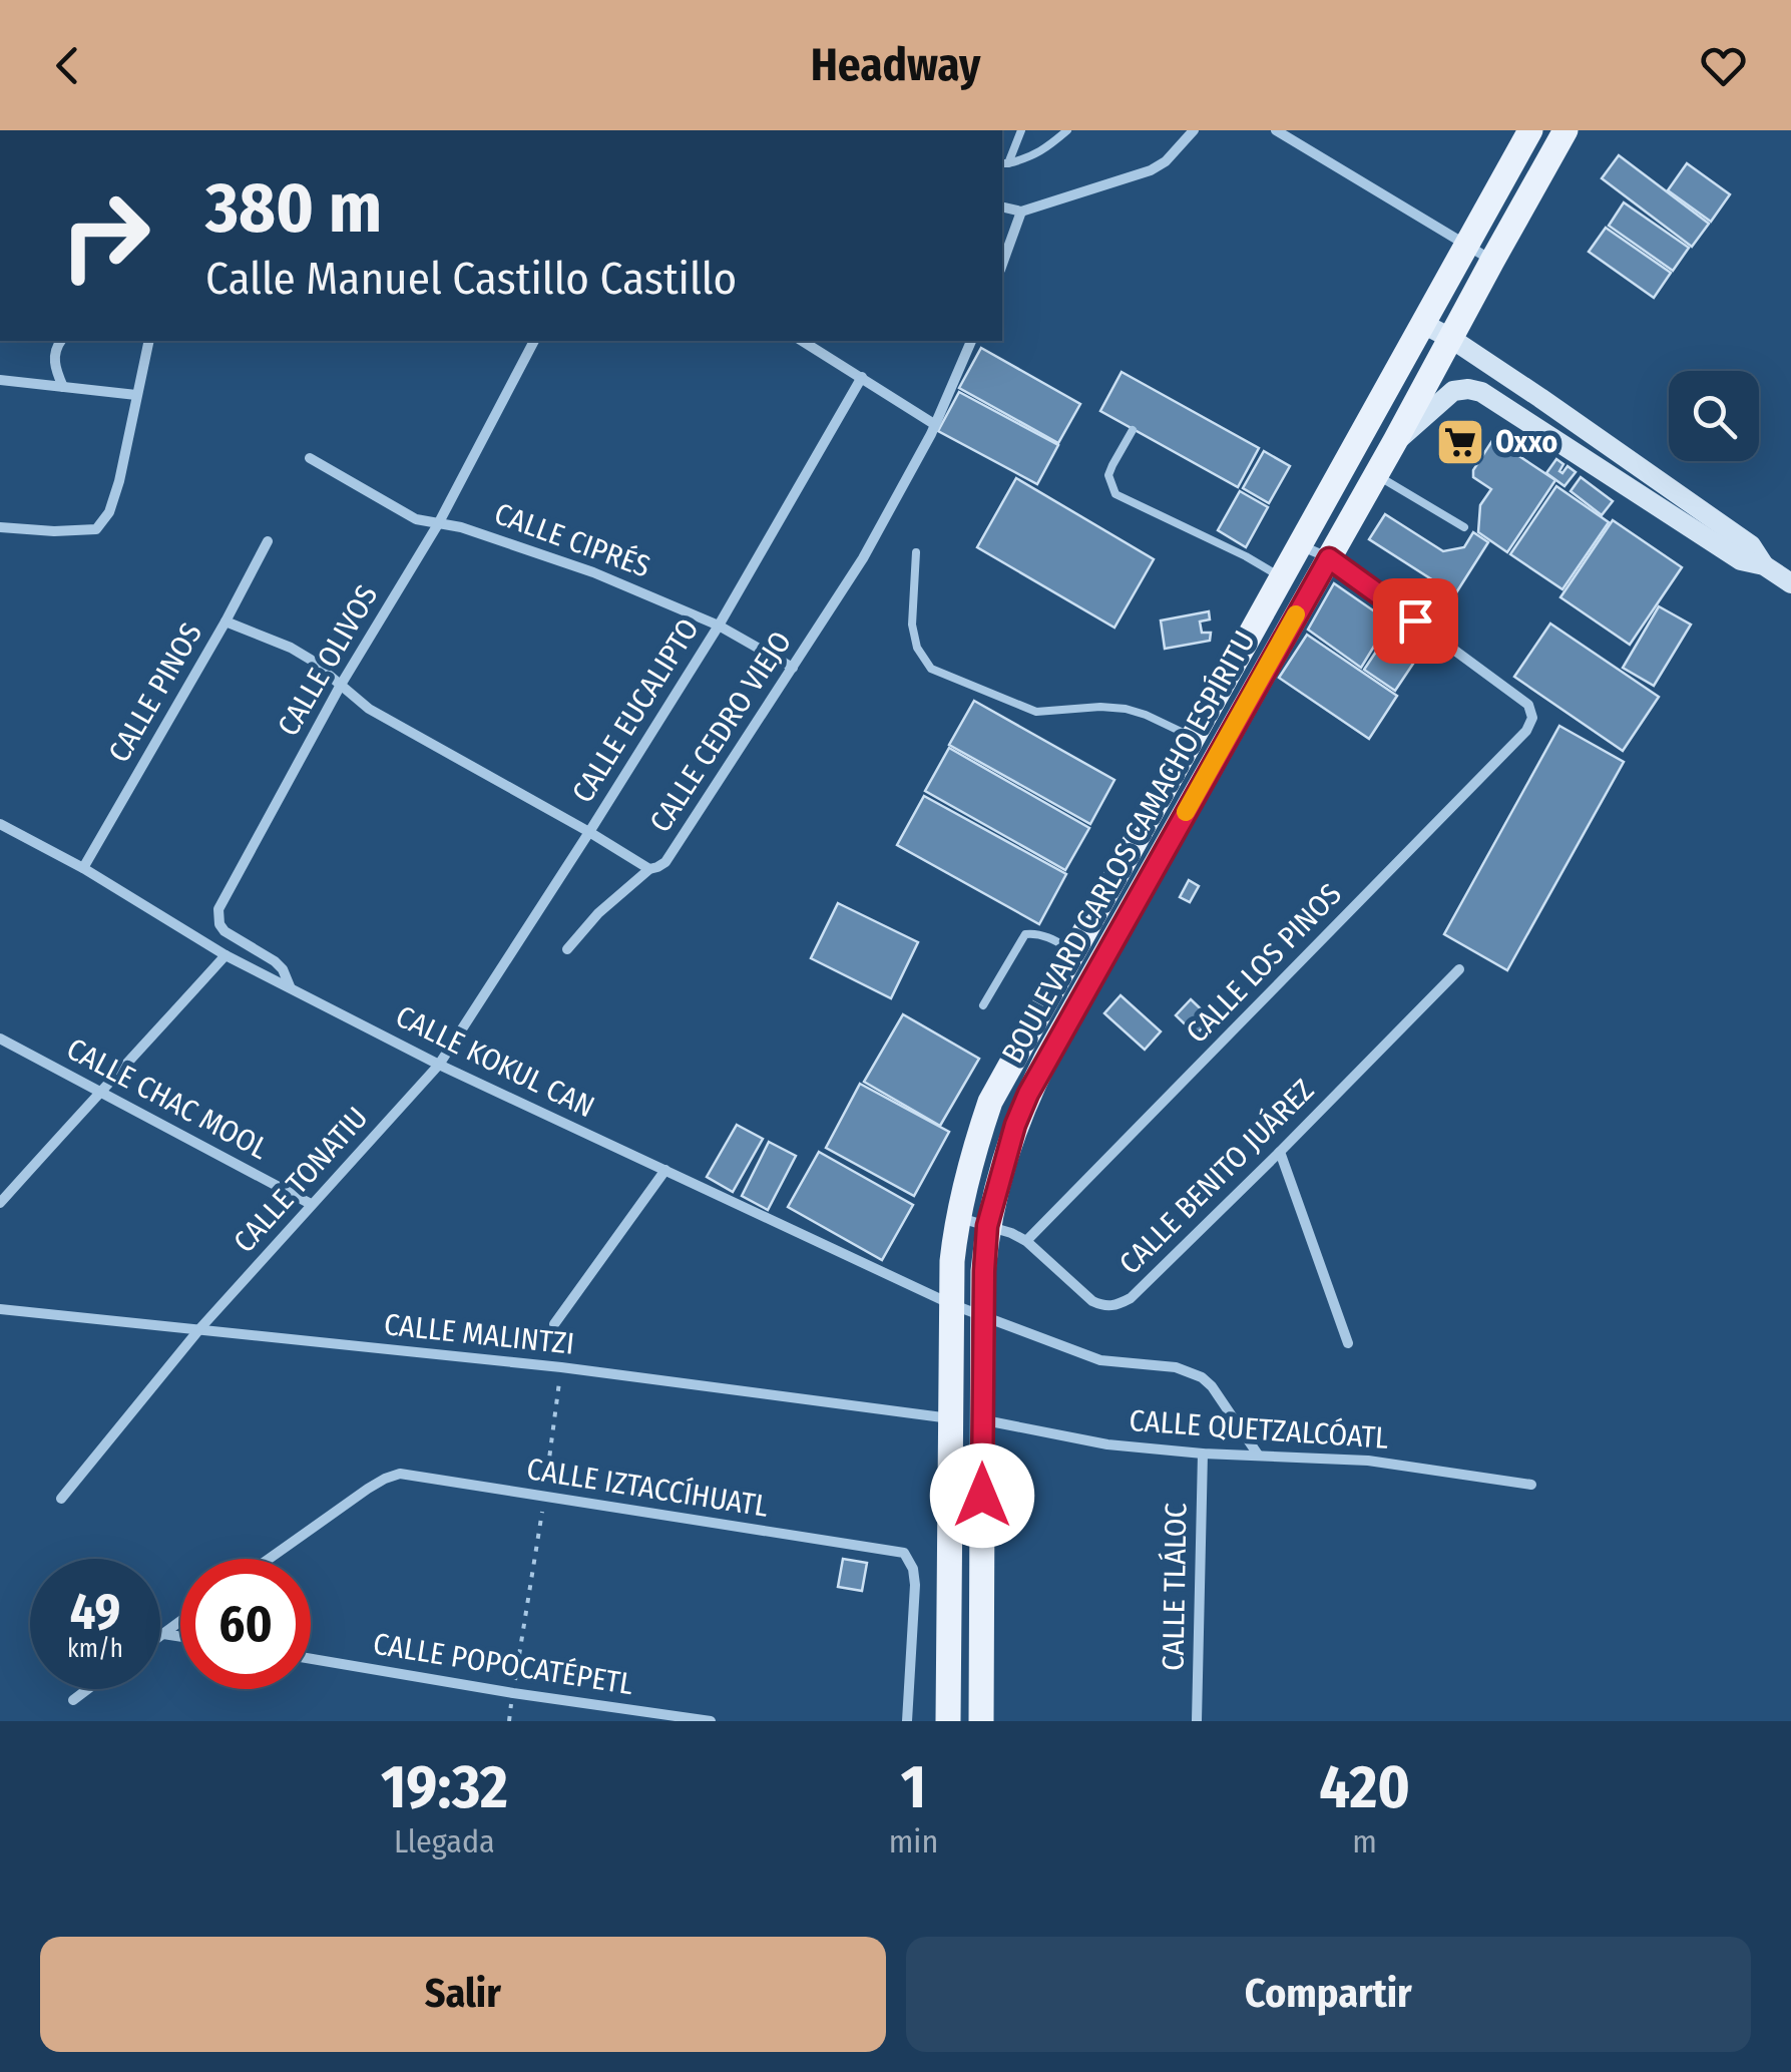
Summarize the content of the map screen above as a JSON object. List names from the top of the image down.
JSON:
{
  "streets": {
    "main road": ["BOULEVARD CARLOS CAMACHO ESPÍRITU"],
    "street": [
      "CALLE CIPRÉS",
      "CALLE OLIVOS",
      "CALLE PINOS",
      "CALLE EUCALIPTO",
      "CALLE CEDRO VIEJO",
      "CALLE LOS PINOS",
      "CALLE KOKUL CAN",
      "CALLE CHAC MOOL",
      "CALLE BENITO JUÁREZ",
      "CALLE TONATIU",
      "CALLE MALINTZI",
      "CALLE QUETZALCÓATL",
      "CALLE IZTACCÍHUATL",
      "CALLE TLÁLOC",
      "CALLE POPOCATÉPETL"
    ]
  },
  "crossings": [
    ["CALLE CIPRÉS", "CALLE OLIVOS"],
    ["CALLE CIPRÉS", "CALLE EUCALIPTO"],
    ["CALLE CIPRÉS", "CALLE CEDRO VIEJO"],
    ["CALLE OLIVOS", "CALLE CEDRO VIEJO"],
    ["CALLE OLIVOS", "CALLE KOKUL CAN"],
    ["CALLE PINOS", "CALLE CEDRO VIEJO"],
    ["CALLE PINOS", "CALLE KOKUL CAN"],
    ["CALLE EUCALIPTO", "CALLE CEDRO VIEJO"],
    ["CALLE EUCALIPTO", "CALLE KOKUL CAN"],
    ["CALLE EUCALIPTO", "CALLE TONATIU"],
    ["BOULEVARD CARLOS CAMACHO ESPÍRITU", "CALLE LOS PINOS"],
    ["BOULEVARD CARLOS CAMACHO ESPÍRITU", "CALLE KOKUL CAN"],
    ["BOULEVARD CARLOS CAMACHO ESPÍRITU", "CALLE BENITO JUÁREZ"],
    ["BOULEVARD CARLOS CAMACHO ESPÍRITU", "CALLE MALINTZI"],
    ["BOULEVARD CARLOS CAMACHO ESPÍRITU", "CALLE QUETZALCÓATL"],
    ["CALLE LOS PINOS", "CALLE BENITO JUÁREZ"],
    ["CALLE KOKUL CAN", "CALLE TONATIU"],
    ["CALLE KOKUL CAN", "CALLE QUETZALCÓATL"],
    ["CALLE CHAC MOOL", "CALLE TONATIU"],
    ["CALLE TONATIU", "CALLE MALINTZI"],
    ["CALLE QUETZALCÓATL", "CALLE TLÁLOC"]
  ],
  "places": {
    "supermarket": ["Oxxo"]
  },
  "page": {
    "header": "Headway",
    "turn": ["380 m", "Calle Manuel Castillo Castillo"],
    "speed": "49 km/h",
    "limit": "60",
    "eta": [
      "19:32",
      "Llegada",
      "1",
      "min",
      "420",
      "m"
    ],
    "buttons": ["Salir", "Compartir"]
  }
}
